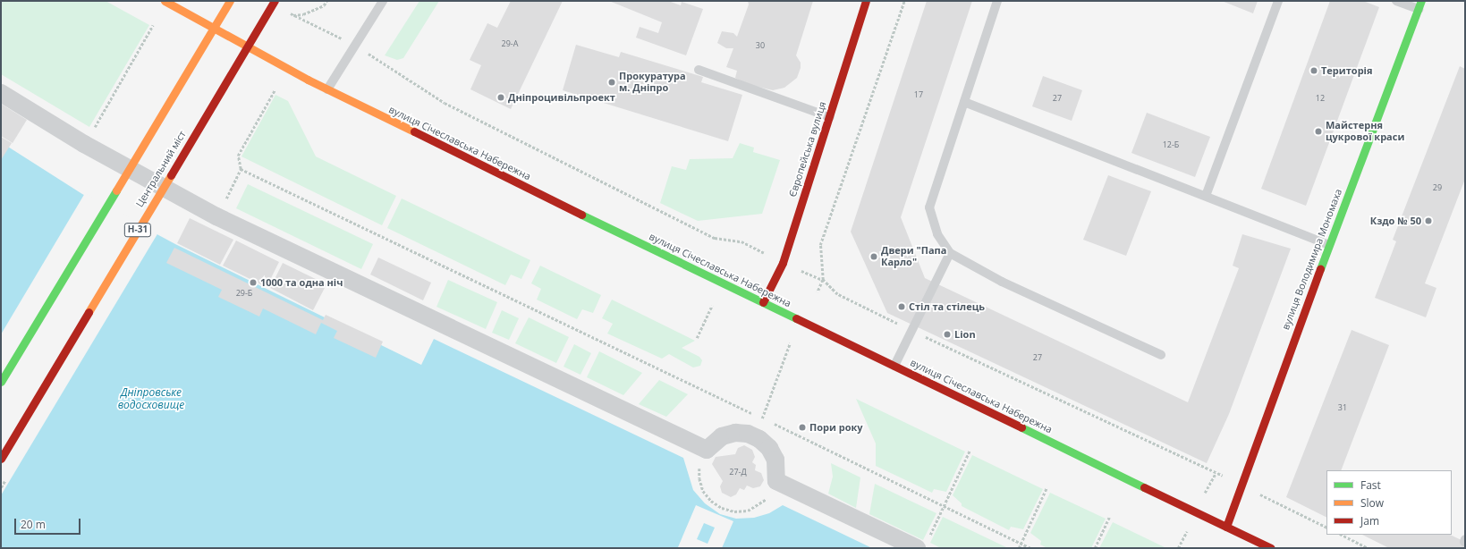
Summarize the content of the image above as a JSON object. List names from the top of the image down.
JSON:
{
  "streets": {
    "main road": [
      "вулиця Січеславська Набережна",
      "Європейська вулиця",
      "Центральний міст",
      "Н-31",
      "вулиця Володимира Мономаха"
    ]
  },
  "crossings": [
    ["вулиця Січеславська Набережна", "Європейська вулиця"],
    ["вулиця Січеславська Набережна", "вулиця Володимира Мономаха"]
  ],
  "water": ["Дніпровське водосховище"],
  "places": [
    "Територія",
    "Прокуратура м. Дніпро",
    "Дніпроцивільпроект",
    "Майстерня цукрової краси",
    "Кздо № 50",
    "Двери \"Папа Карло\"",
    "1000 та одна ніч",
    "Стіл та стілець",
    "Lion",
    "Пори року"
  ],
  "house_numbers": [
    "29-А",
    "30",
    "17",
    "27",
    "12",
    "12-Б",
    "29",
    "29-Б",
    "27",
    "31",
    "27-Д"
  ],
  "legend": ["Fast", "Slow", "Jam"],
  "scale_bar": "20 m"
}
